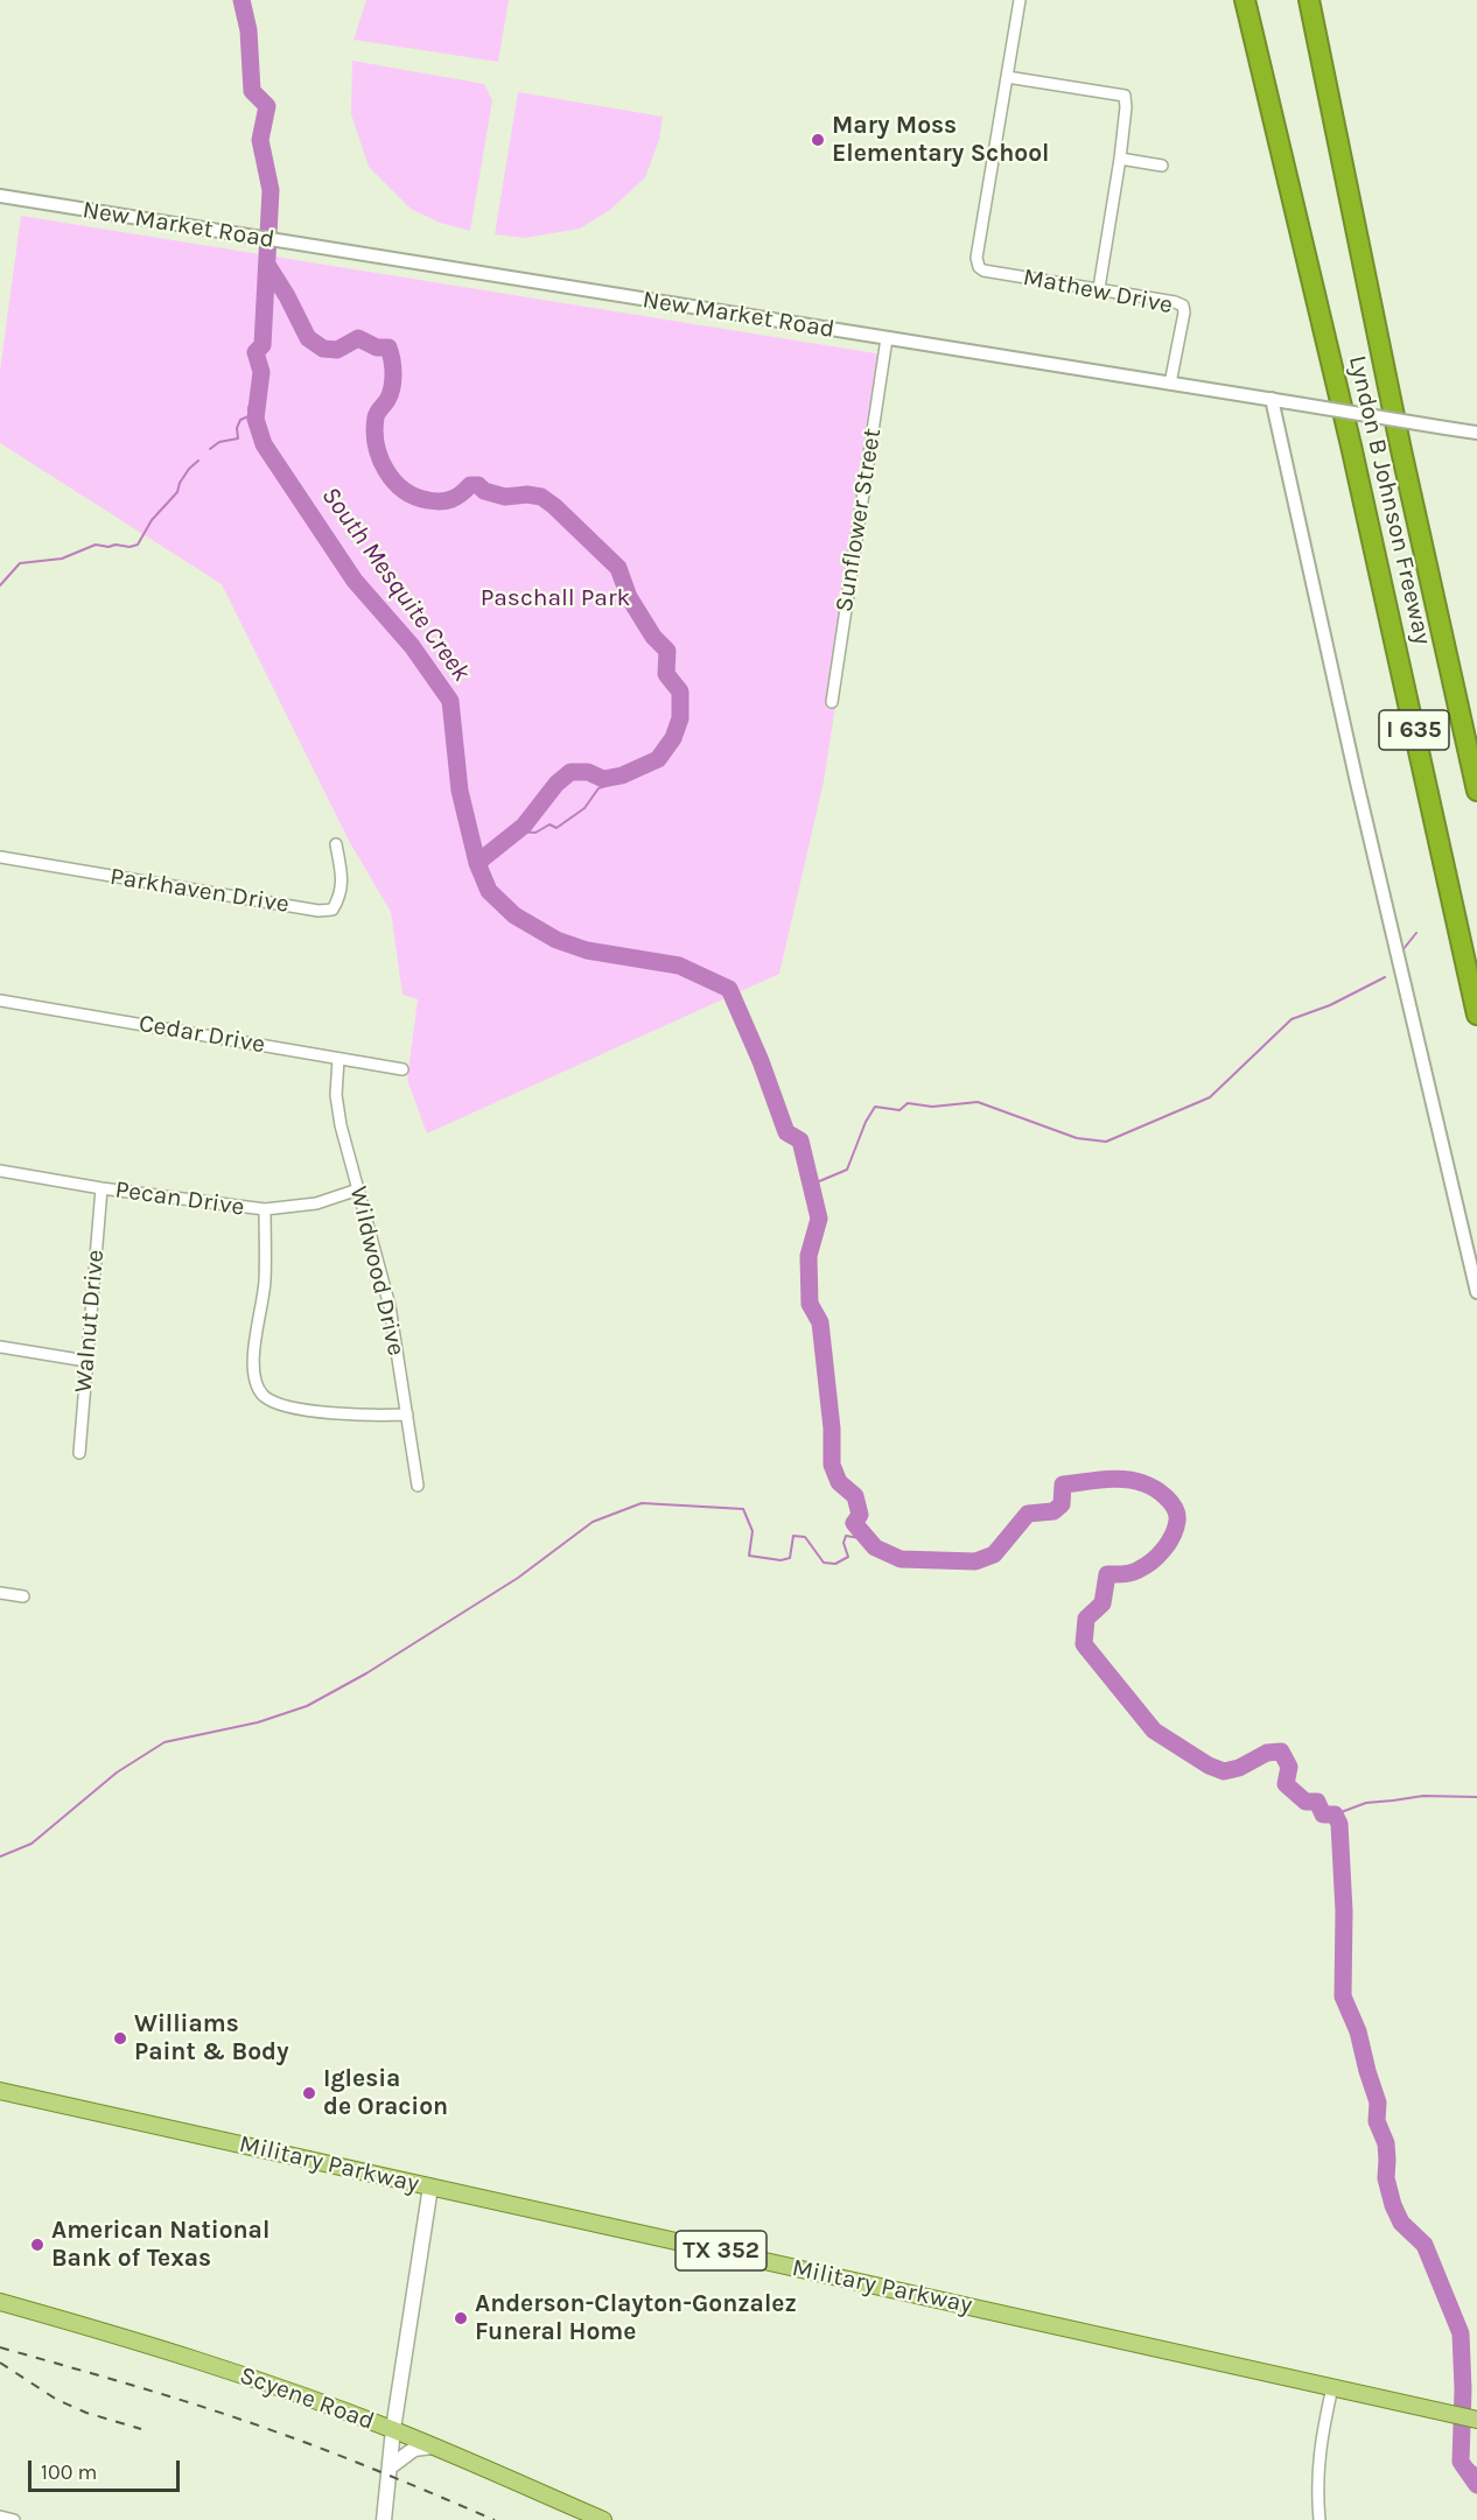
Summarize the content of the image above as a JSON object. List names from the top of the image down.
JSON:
{
  "streets": {
    "highway": ["Lyndon B Johnson Freeway", "I 635"],
    "main road": ["Military Parkway", "TX 352", "Scyene Road"],
    "street": [
      "New Market Road",
      "Mathew Drive",
      "Sunflower Street",
      "Parkhaven Drive",
      "Cedar Drive",
      "Pecan Drive",
      "Wildwood Drive",
      "Walnut Drive"
    ]
  },
  "crossings": [
    ["New Market Road", "Mathew Drive"],
    ["New Market Road", "Sunflower Street"],
    ["Cedar Drive", "Wildwood Drive"],
    ["Pecan Drive", "Wildwood Drive"],
    ["Pecan Drive", "Walnut Drive"]
  ],
  "water": ["South Mesquite Creek"],
  "parks": ["Paschall Park"],
  "places": [
    "Mary Moss Elementary School",
    "Williams Paint & Body",
    "Iglesia de Oracion",
    "American National Bank of Texas",
    "Anderson-Clayton-Gonzalez Funeral Home"
  ],
  "scale_bar": "100 m"
}
